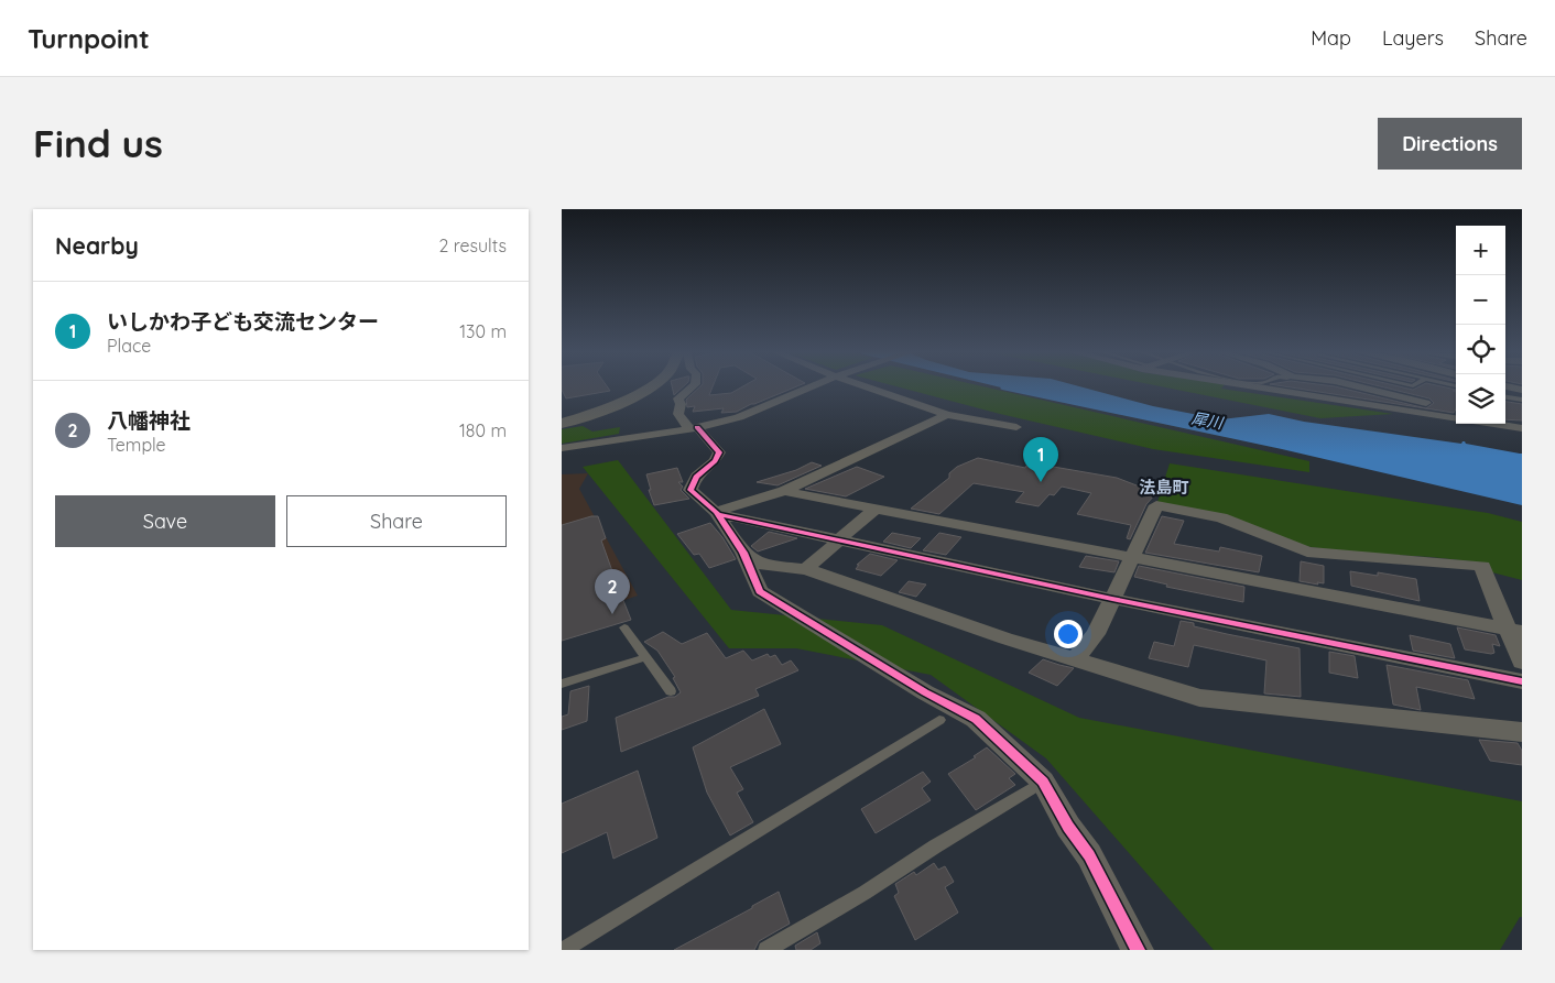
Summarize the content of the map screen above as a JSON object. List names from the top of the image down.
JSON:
{
  "districts": ["法島町"],
  "water": ["犀川"],
  "page": {
    "header": "Turnpoint",
    "nav": ["Map", "Layers", "Share"],
    "buttons": [
      "Directions",
      ["Save", "Share"]
    ],
    "title": "Find us",
    "heading": ["Nearby", "2 results"],
    "map_buttons": ["+", "−"],
    "list": [
      {
        "mark": "1",
        "name": "いしかわ子ども交流センター",
        "note": "Place",
        "value": "130 m"
      },
      {
        "mark": "2",
        "name": "八幡神社",
        "note": "Temple",
        "value": "180 m"
      }
    ],
    "pins": ["1", "2"]
  }
}
